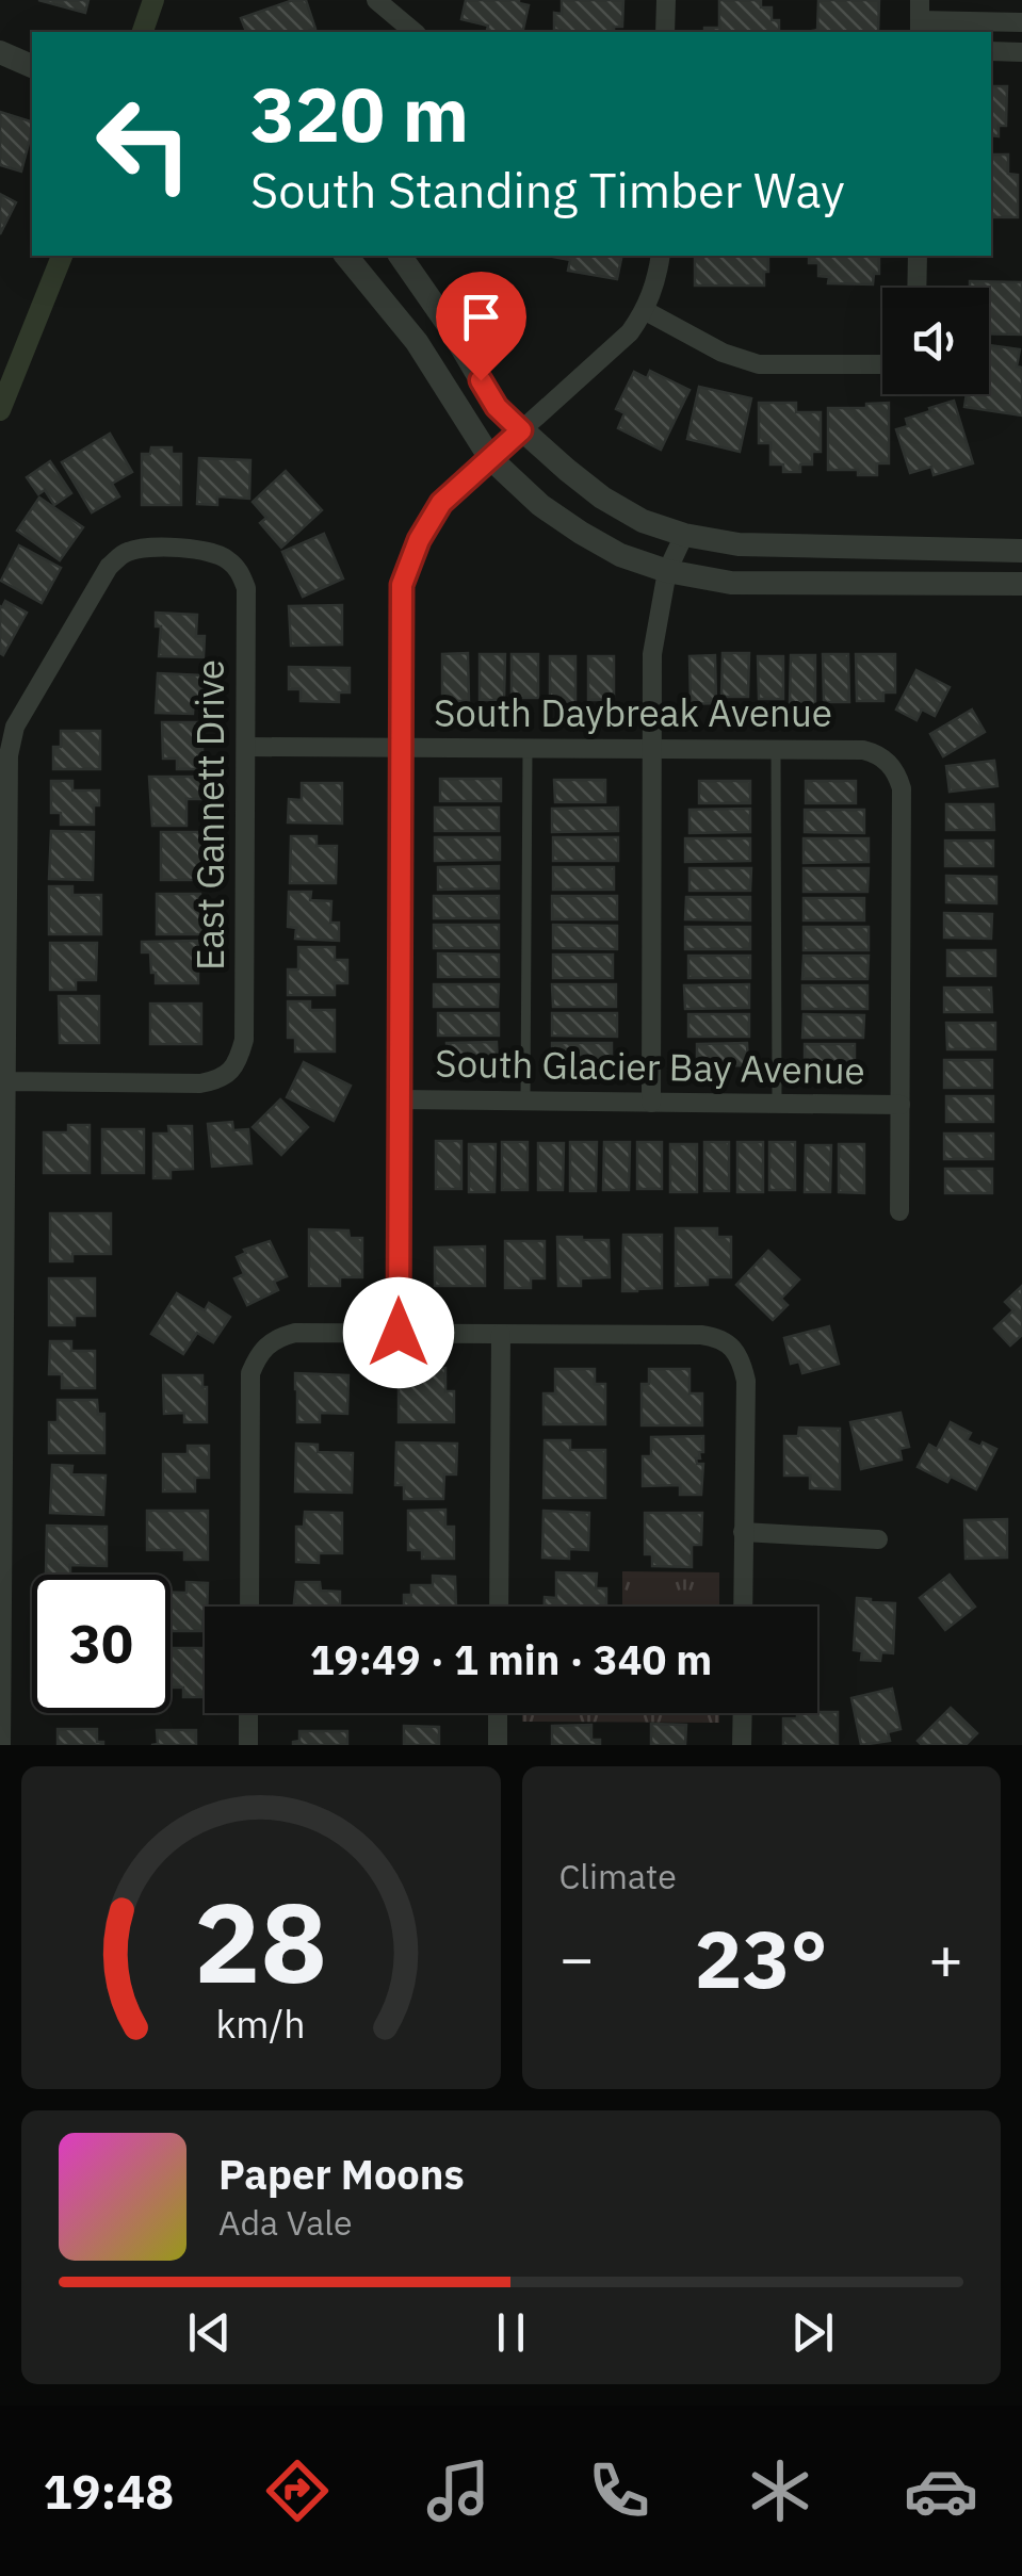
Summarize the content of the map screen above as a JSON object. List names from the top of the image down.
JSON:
{
  "streets": {
    "street": ["South Daybreak Avenue", "East Gannett Drive", "South Glacier Bay Avenue"]
  },
  "crossings": [
    ["South Daybreak Avenue", "East Gannett Drive"],
    ["South Daybreak Avenue", "South Glacier Bay Avenue"]
  ],
  "page": {
    "turn": ["320 m", "South Standing Timber Way"],
    "limit": "30",
    "trip": "19:49 · 1 min · 340 m",
    "tile": "Climate",
    "heat": ["−", "23°", "+"],
    "song": ["Paper Moons", "Ada Vale"],
    "tabs": "19:48",
    "gauge": ["28", "km/h"]
  }
}
